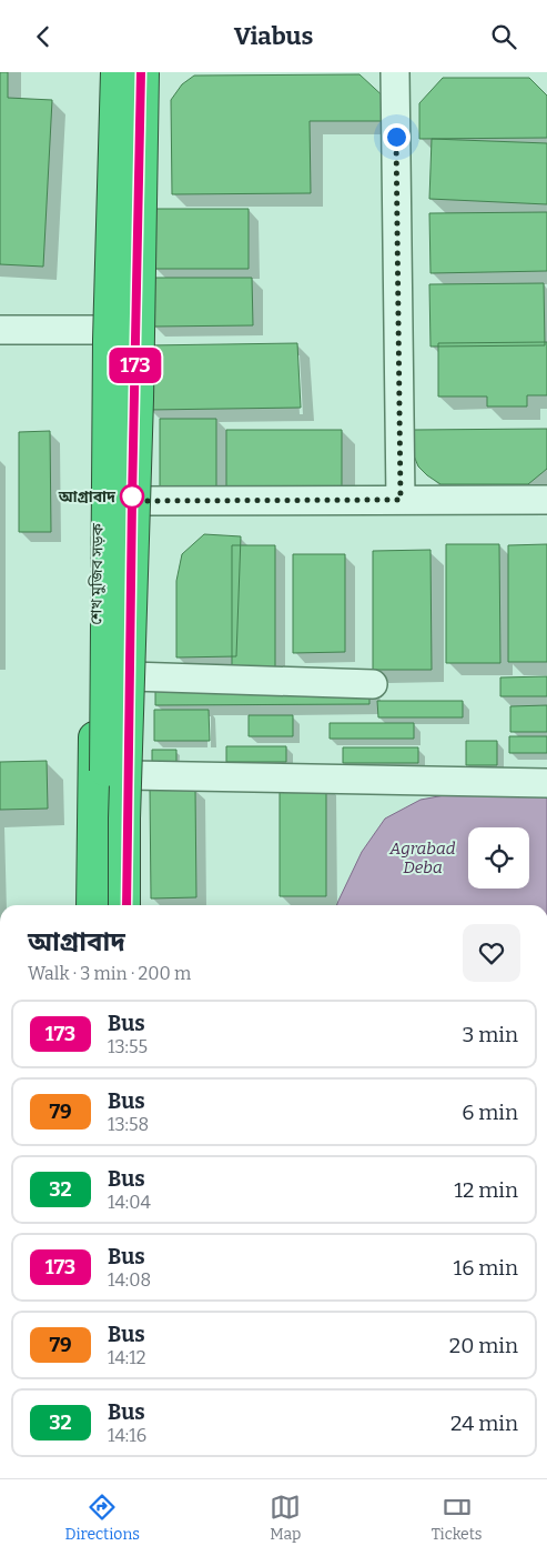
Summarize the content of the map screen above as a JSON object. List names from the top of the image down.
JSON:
{
  "streets": {
    "highway": ["শেখ মুজিব সড়ক"]
  },
  "water": ["Agrabad Deba"],
  "places": ["আগ্রাবাদ"],
  "lines": ["bus line 173"],
  "page": {
    "header": "Viabus",
    "on_map": "173",
    "heading": ["আগ্রাবাদ", "Walk · 3 min · 200 m"],
    "list": [
      {
        "mark": "173",
        "name": "Bus",
        "note": "13:55",
        "value": "3 min"
      },
      {
        "mark": "79",
        "name": "Bus",
        "note": "13:58",
        "value": "6 min"
      },
      {
        "mark": "32",
        "name": "Bus",
        "note": "14:04",
        "value": "12 min"
      },
      {
        "mark": "173",
        "name": "Bus",
        "note": "14:08",
        "value": "16 min"
      },
      {
        "mark": "79",
        "name": "Bus",
        "note": "14:12",
        "value": "20 min"
      },
      {
        "mark": "32",
        "name": "Bus",
        "note": "14:16",
        "value": "24 min"
      }
    ],
    "tabs": ["Directions", "Map", "Tickets"]
  }
}
